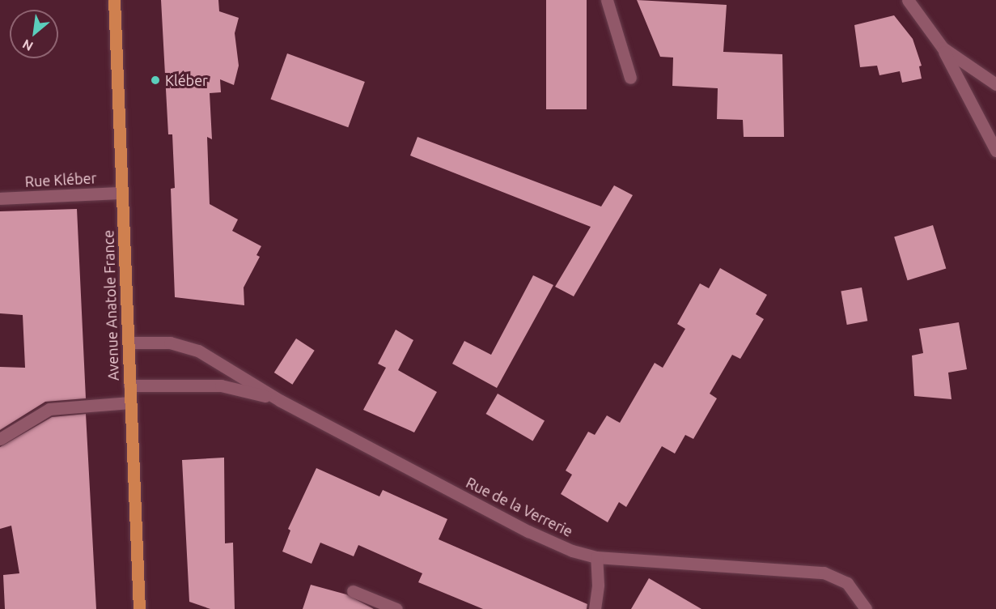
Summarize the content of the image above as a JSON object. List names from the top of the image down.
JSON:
{
  "streets": {
    "main road": ["Avenue Anatole France"],
    "street": ["Rue Kléber", "Rue de la Verrerie"]
  },
  "crossings": [
    ["Rue Kléber", "Avenue Anatole France"],
    ["Avenue Anatole France", "Rue de la Verrerie"]
  ],
  "places": ["Kléber"],
  "north": "bottom left"
}
